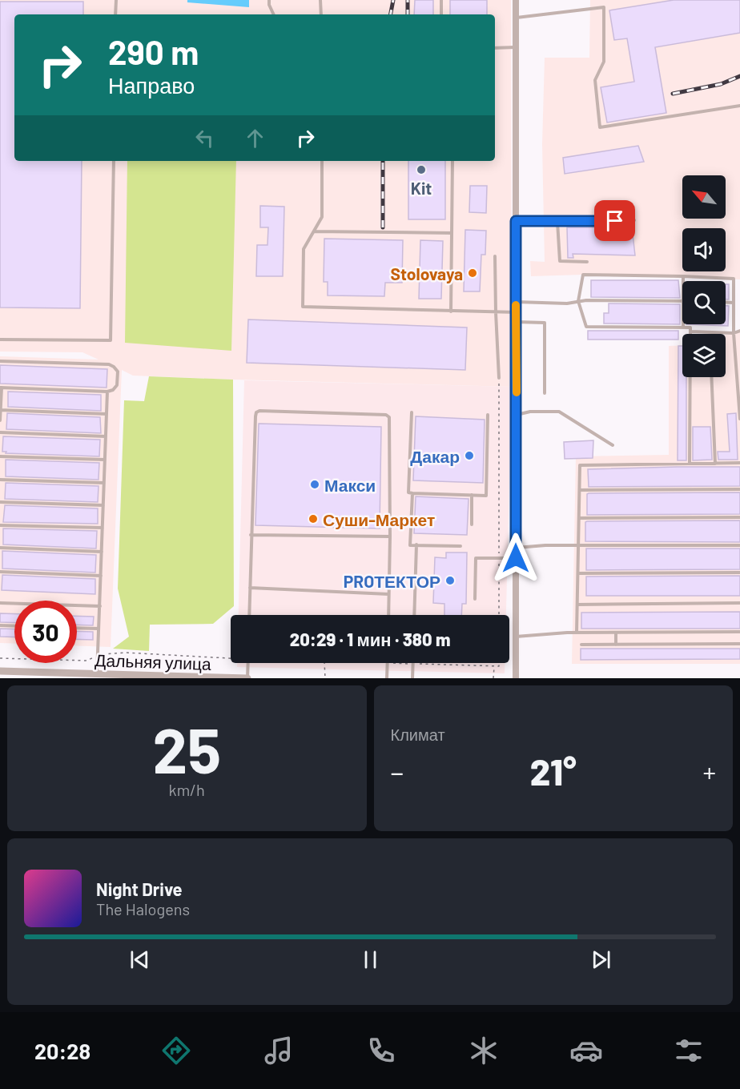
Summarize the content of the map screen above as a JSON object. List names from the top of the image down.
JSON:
{
  "streets": {
    "street": ["Дальняя улица"]
  },
  "places": [
    "Kit",
    "Stolovaya",
    "Дакар",
    "Макси",
    "Суши-Маркет",
    "PROТЕКТОР"
  ],
  "north": "top left",
  "page": {
    "turn": ["290 m", "Направо"],
    "limit": "30",
    "trip": "20:29 · 1 мин · 380 m",
    "tile": [
      ["25", "km/h"],
      "Климат"
    ],
    "heat": ["−", "21°", "+"],
    "song": ["Night Drive", "The Halogens"],
    "tabs": "20:28"
  }
}
